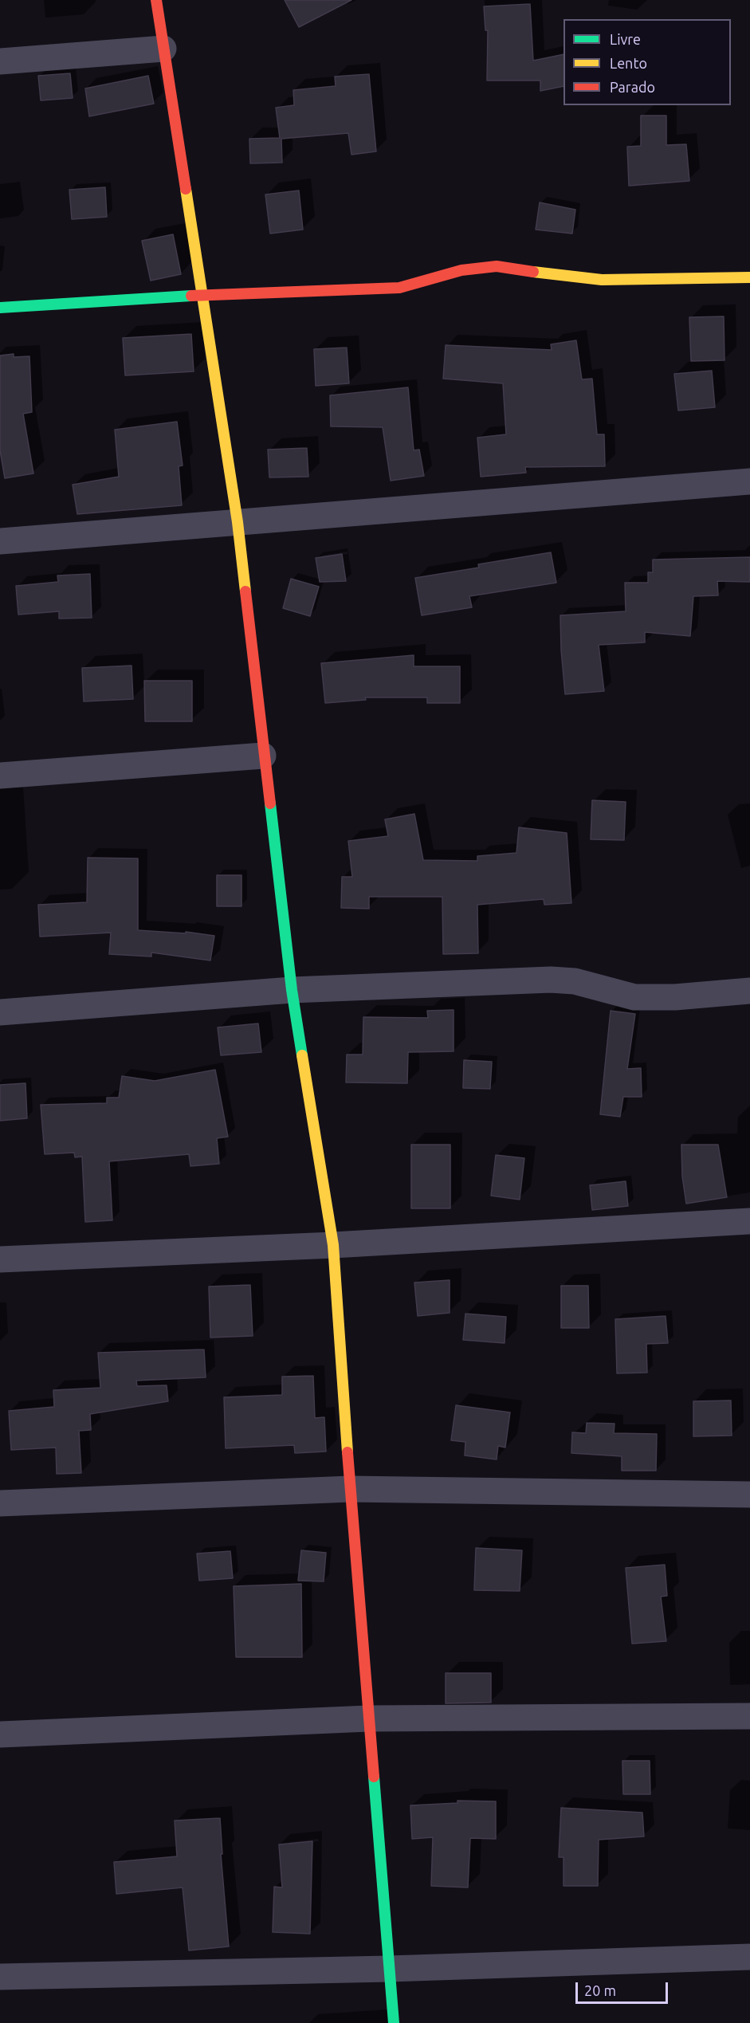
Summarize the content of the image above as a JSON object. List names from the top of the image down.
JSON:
{
  "legend": ["Livre", "Lento", "Parado"],
  "scale_bar": "20 m"
}
